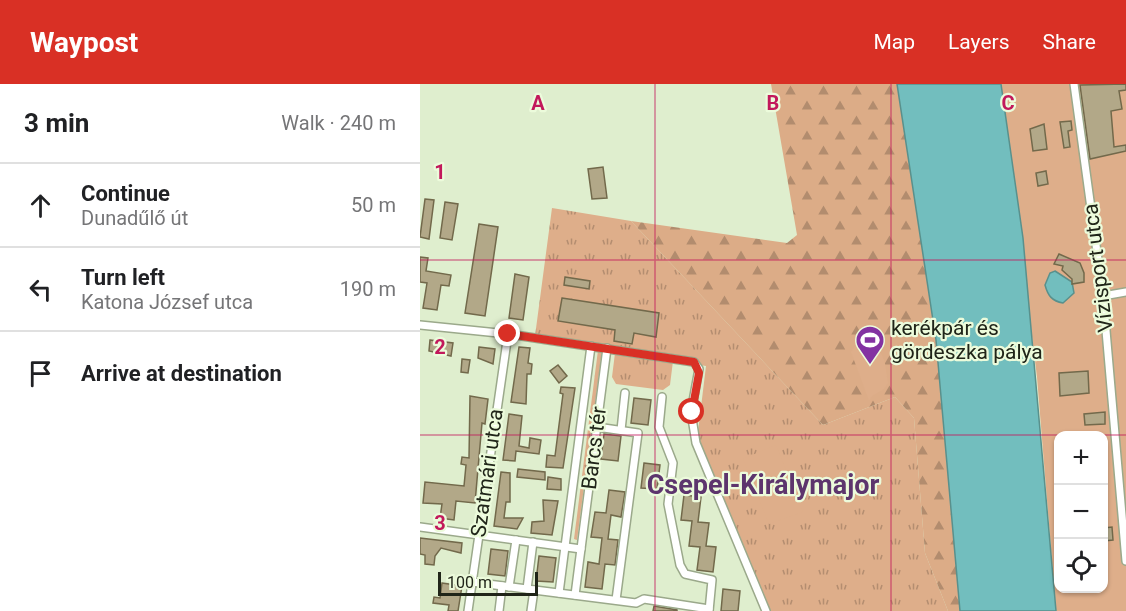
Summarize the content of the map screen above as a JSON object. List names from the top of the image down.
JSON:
{
  "streets": {
    "street": ["Vízisport utca", "Barcs tér", "Szatmári utca"]
  },
  "districts": ["Csepel-Királymajor"],
  "places": {
    "sports": ["kerékpár és gördeszka pálya"]
  },
  "scale_bar": "100 m",
  "page": {
    "header": "Waypost",
    "nav": ["Map", "Layers", "Share"],
    "heading": ["3 min", "Walk · 240 m"],
    "list": [
      ["Continue", "Dunadűlő út", "50 m"],
      ["Turn left", "Katona József utca", "190 m"],
      "Arrive at destination"
    ],
    "map_buttons": ["+", "−"],
    "scale": "100 m"
  },
  "grid": {
    "columns": ["A", "B", "C"],
    "rows": ["1", "2", "3"]
  }
}
